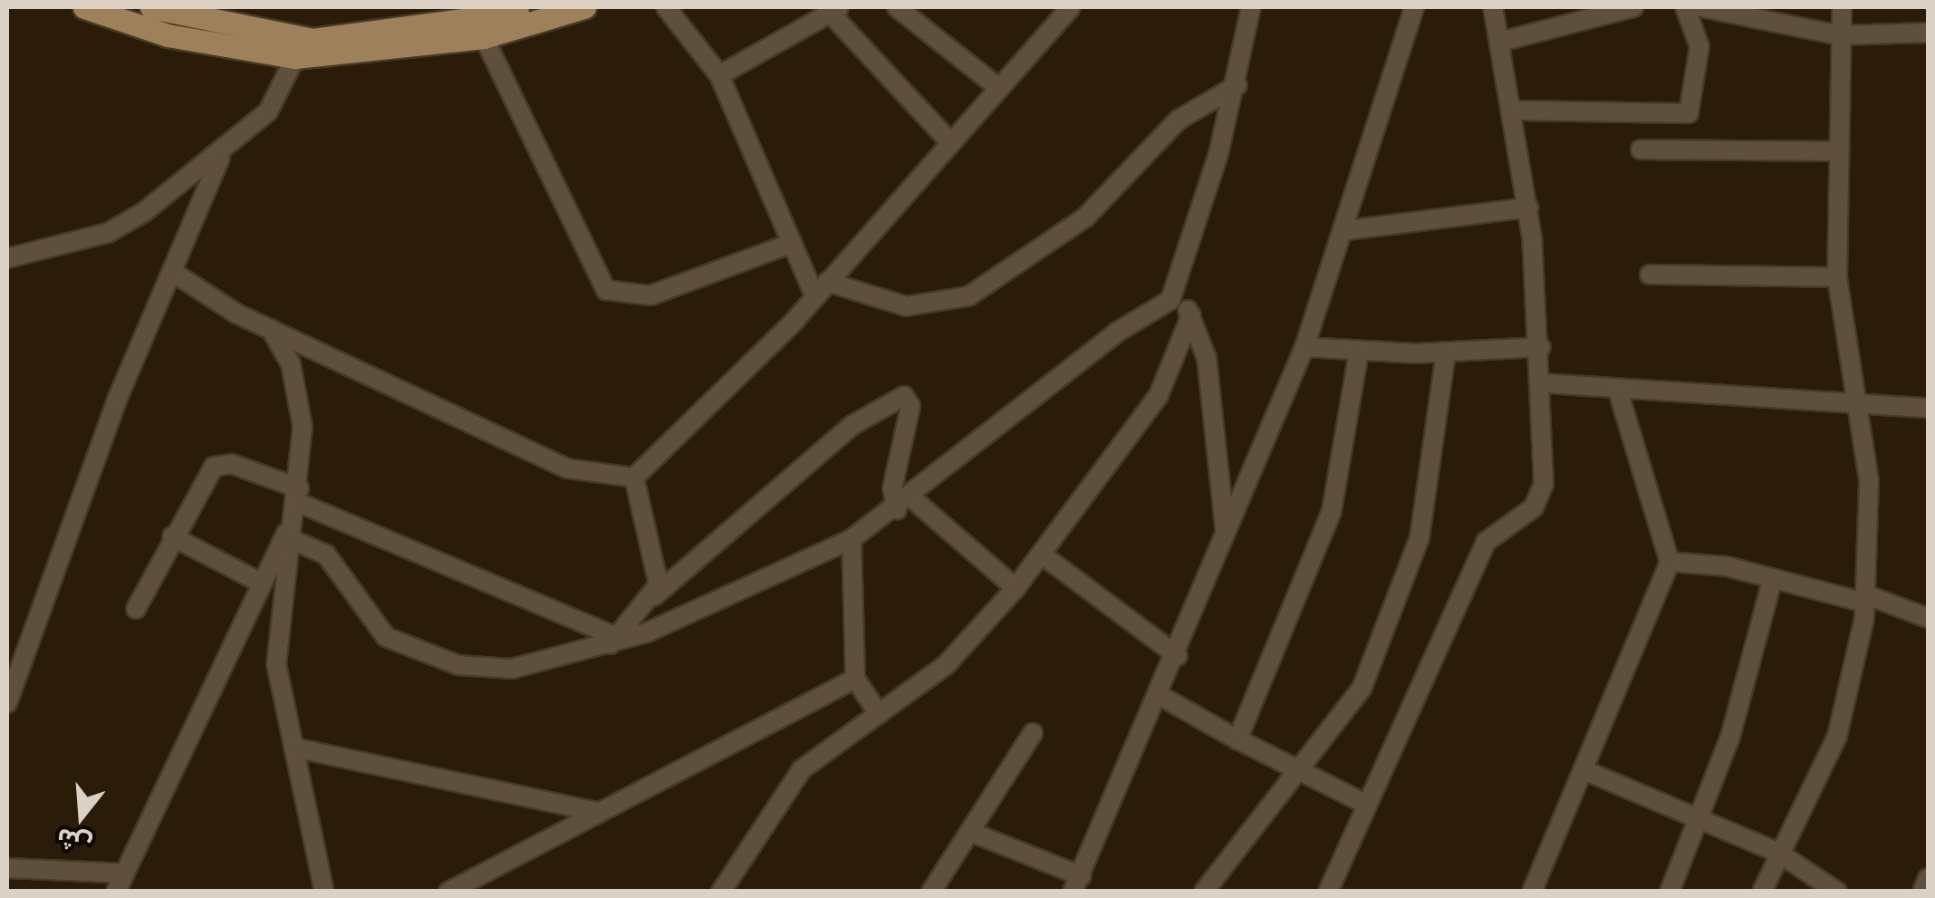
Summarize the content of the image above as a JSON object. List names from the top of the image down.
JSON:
{
  "north": "bottom"
}
